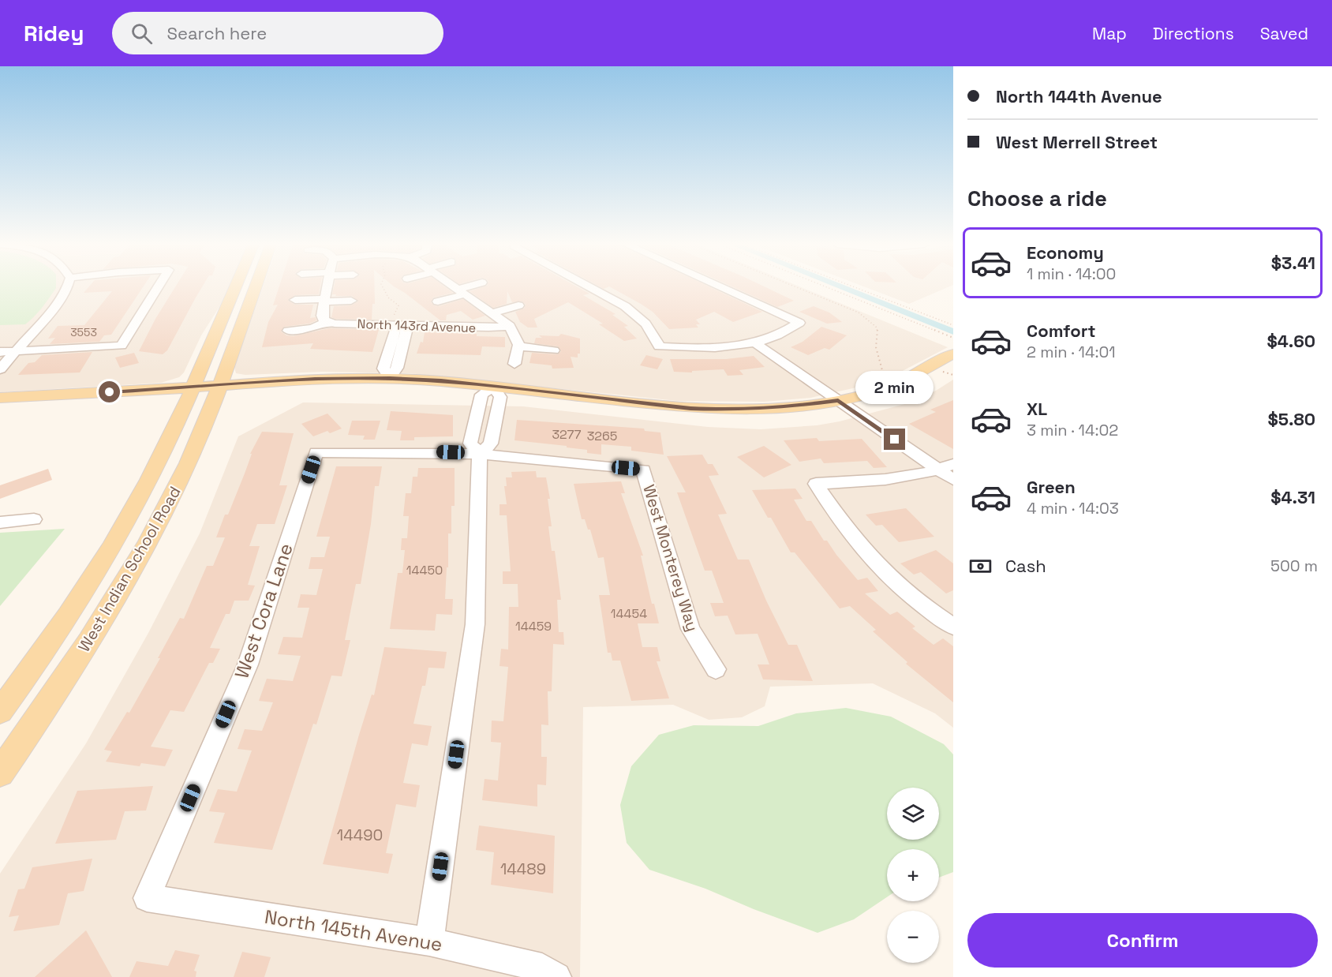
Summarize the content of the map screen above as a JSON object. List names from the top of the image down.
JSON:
{
  "streets": {
    "main road": ["West Indian School Road"],
    "street": [
      "North 143rd Avenue",
      "West Monterey Way",
      "West Cora Lane",
      "North 145th Avenue"
    ]
  },
  "crossings": [
    ["West Monterey Way", "West Cora Lane"],
    ["West Cora Lane", "North 145th Avenue"]
  ],
  "house_numbers": [
    "3553",
    "3277",
    "3265",
    "14450",
    "14454",
    "14459",
    "14490",
    "14489"
  ],
  "page": {
    "header": "Ridey",
    "search": "Search here",
    "nav": ["Map", "Directions", "Saved"],
    "banner": ["North 144th Avenue", "West Merrell Street"],
    "heading": "Choose a ride",
    "list": [
      {
        "name": "Economy",
        "note": "1 min · 14:00",
        "value": "$3.41"
      },
      {
        "name": "Comfort",
        "note": "2 min · 14:01",
        "value": "$4.60"
      },
      {
        "name": "XL",
        "note": "3 min · 14:02",
        "value": "$5.80"
      },
      {
        "name": "Green",
        "note": "4 min · 14:03",
        "value": "$4.31"
      }
    ],
    "bubble": "2 min",
    "pay": ["Cash", "500 m"],
    "map_buttons": ["+", "−"],
    "buttons": "Confirm"
  }
}
